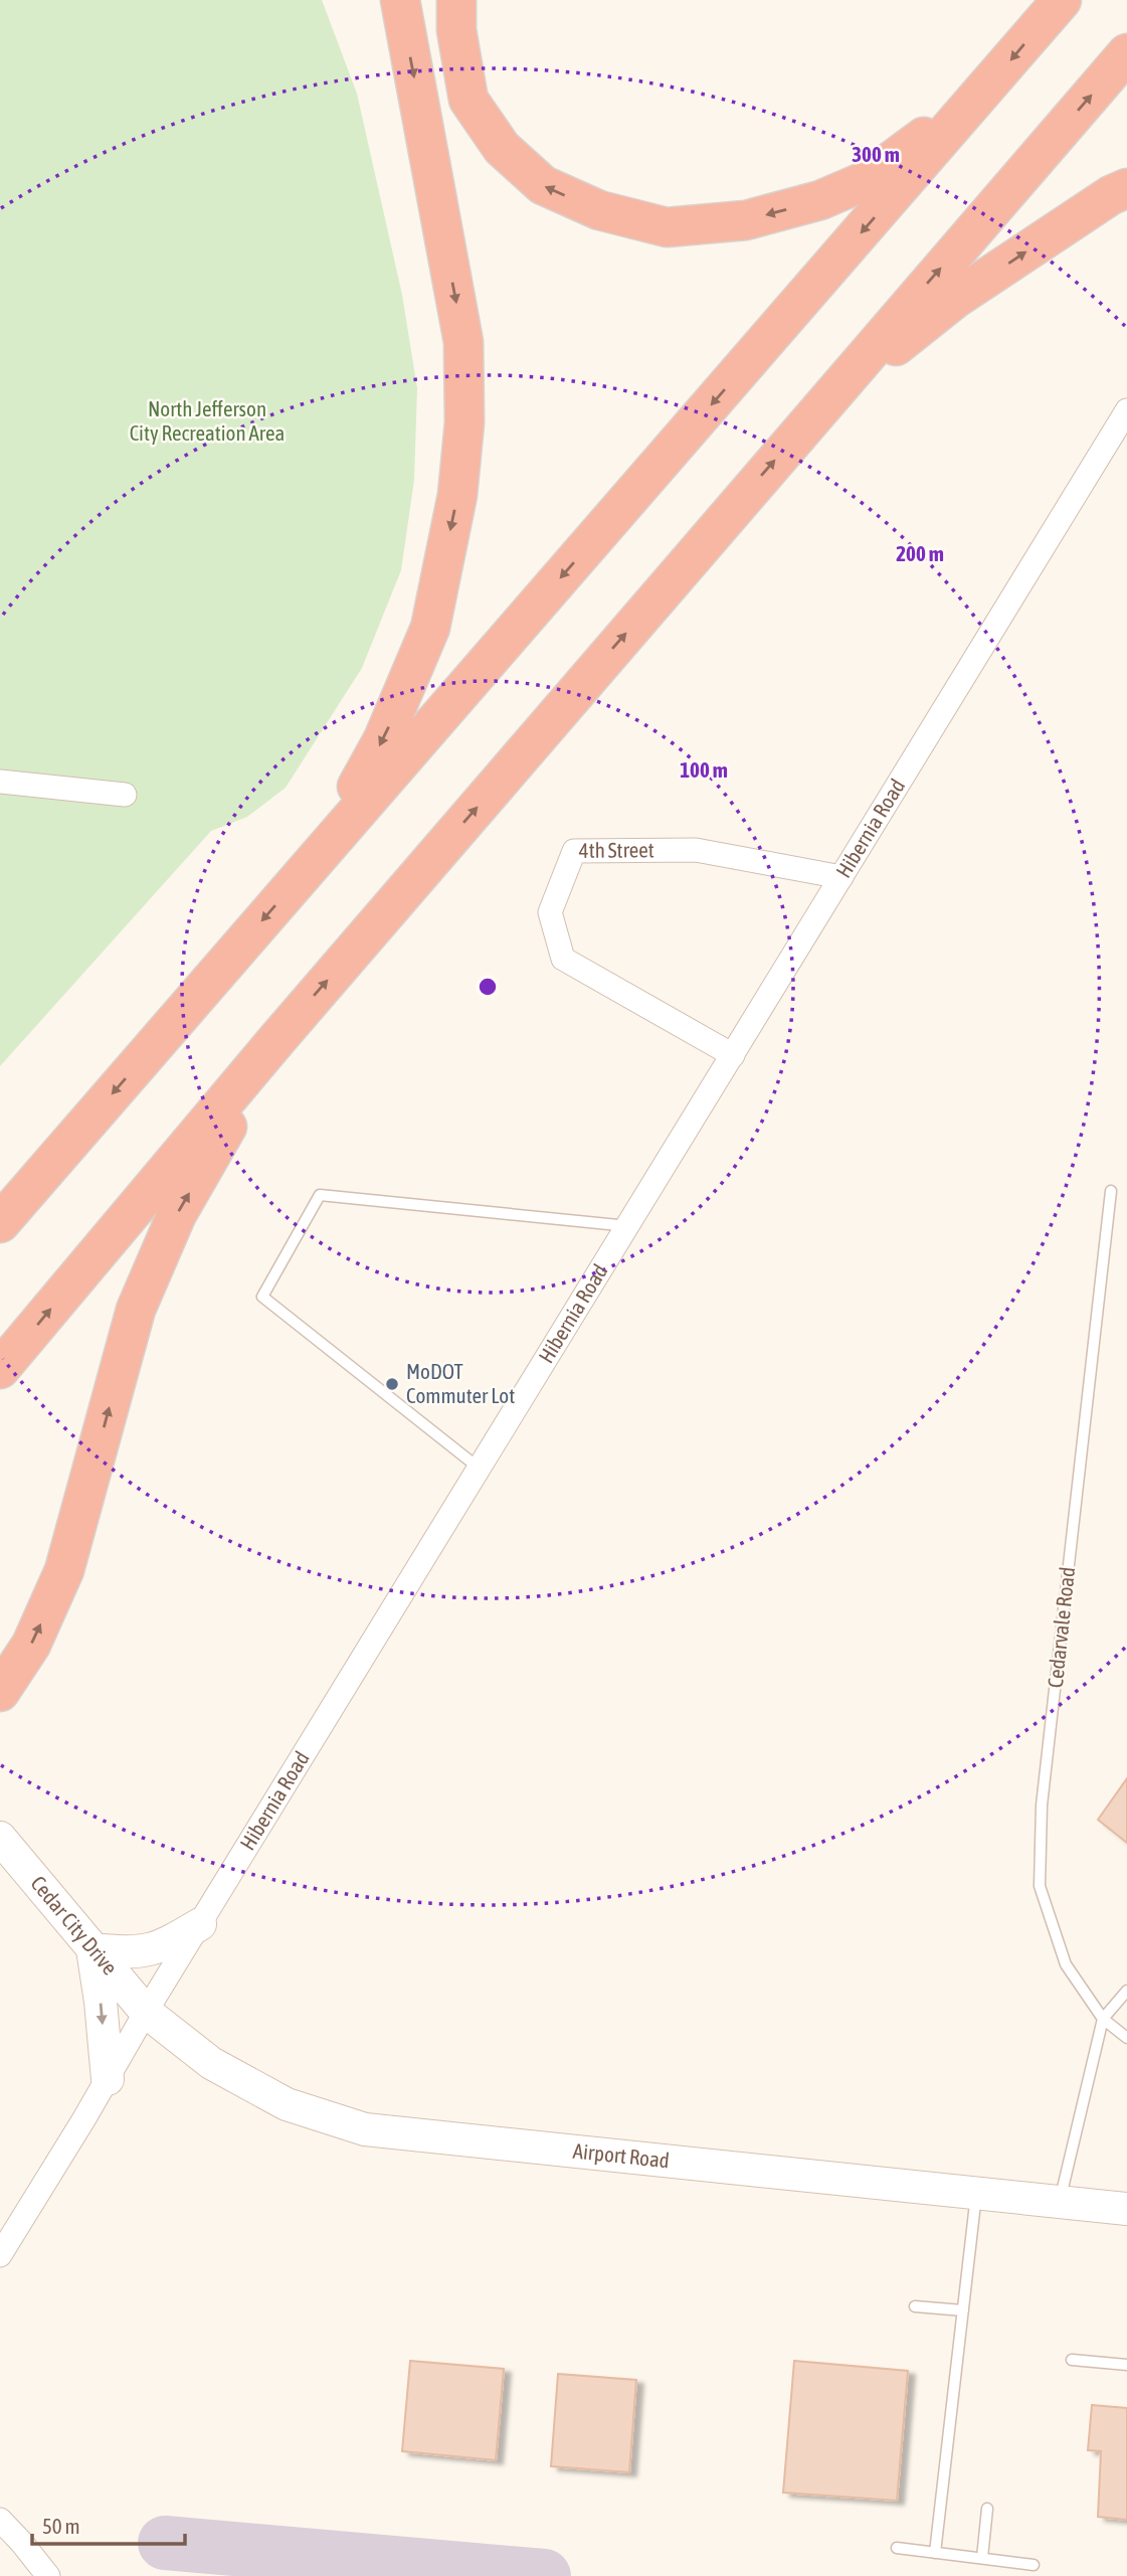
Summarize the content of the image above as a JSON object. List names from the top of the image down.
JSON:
{
  "streets": {
    "street": [
      "Hibernia Road",
      "4th Street",
      "Cedar City Drive",
      "Airport Road"
    ],
    "lane": ["Cedarvale Road"]
  },
  "crossings": [
    ["Hibernia Road", "4th Street"],
    ["Hibernia Road", "Cedar City Drive"],
    ["Hibernia Road", "Airport Road"],
    ["Cedar City Drive", "Airport Road"]
  ],
  "parks": ["North Jefferson City Recreation Area"],
  "places": ["MoDOT Commuter Lot"],
  "scale_bar": "50 m",
  "rings": ["300 m", "200 m", "100 m"]
}
